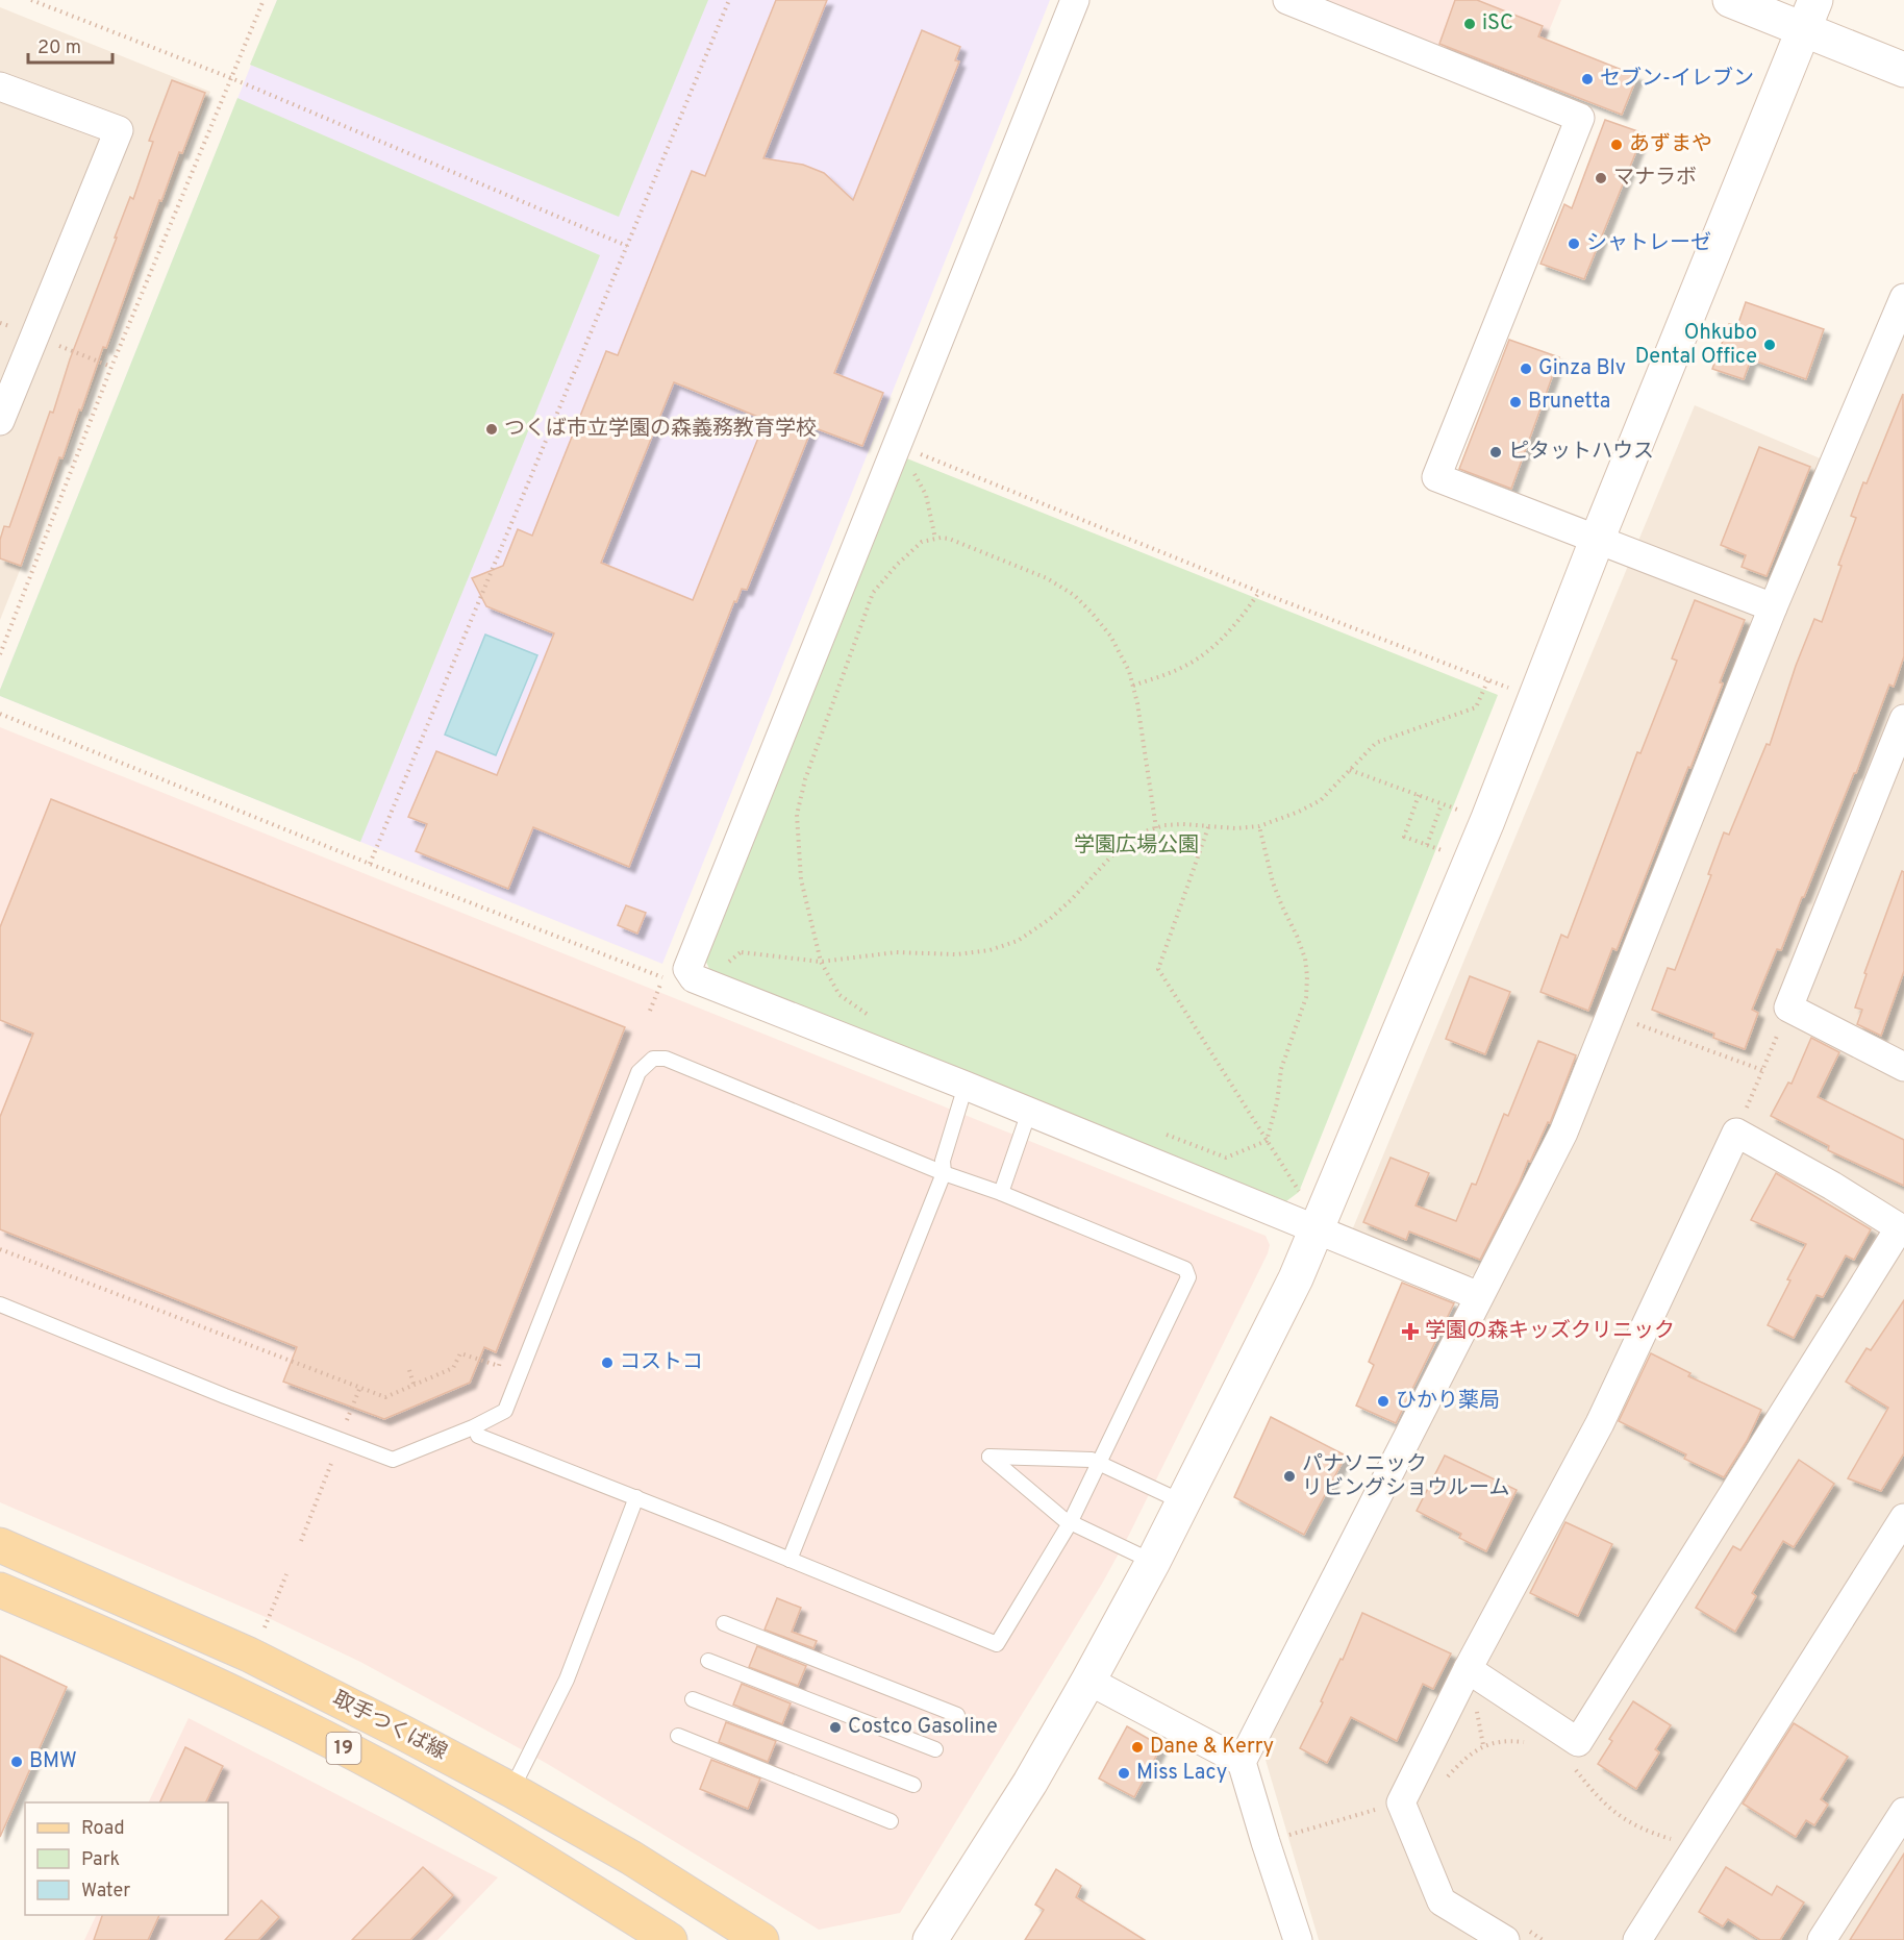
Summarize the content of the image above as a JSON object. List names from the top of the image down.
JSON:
{
  "streets": {
    "main road": ["取手つくば線", "19"]
  },
  "parks": ["学園広場公園"],
  "places": {
    "other": [
      "iSC",
      "セブン-イレブン",
      "あずまや",
      "マナラボ",
      "シャトレーゼ",
      "Ohkubo Dental Office",
      "Ginza Blv",
      "Brunetta",
      "つくば市立学園の森義務教育学校",
      "ピタットハウス",
      "コストコ",
      "ひかり薬局",
      "パナソニック リビングショウルーム",
      "Costco Gasoline",
      "Dane & Kerry",
      "BMW",
      "Miss Lacy"
    ],
    "health": ["学園の森キッズクリニック"]
  },
  "legend": ["Road", "Park", "Water"],
  "scale_bar": "20 m"
}
